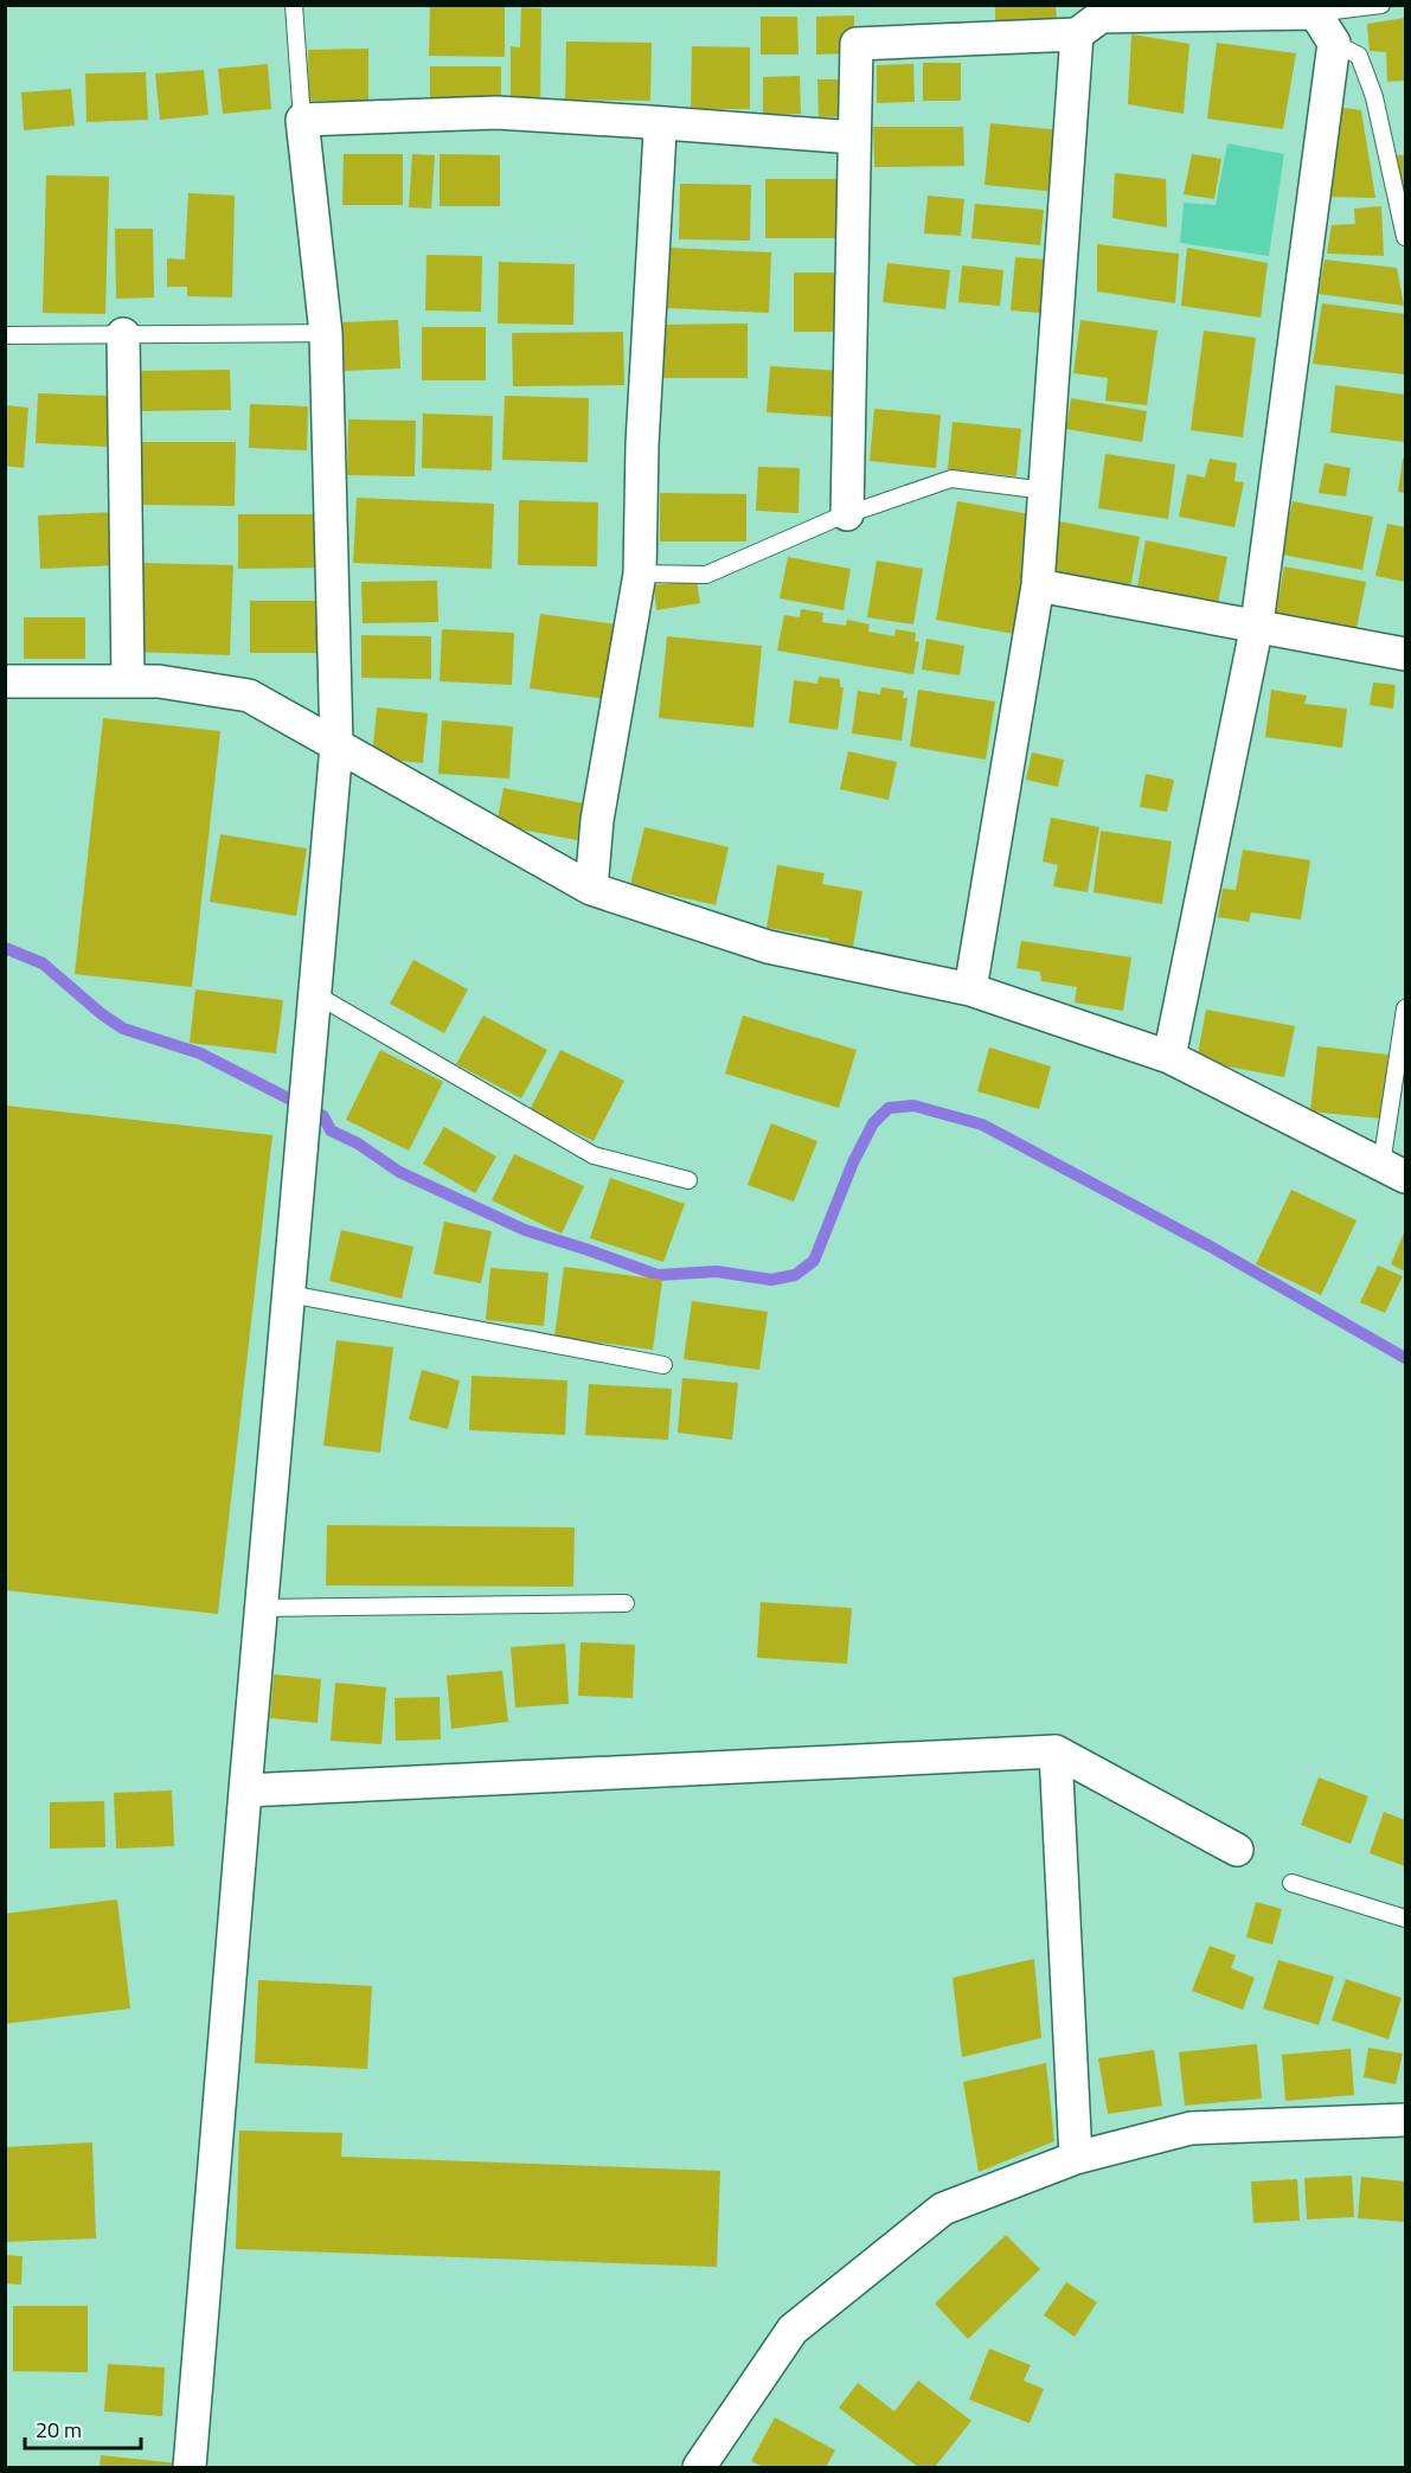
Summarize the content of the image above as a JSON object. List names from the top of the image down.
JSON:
{
  "scale_bar": "20 m"
}
